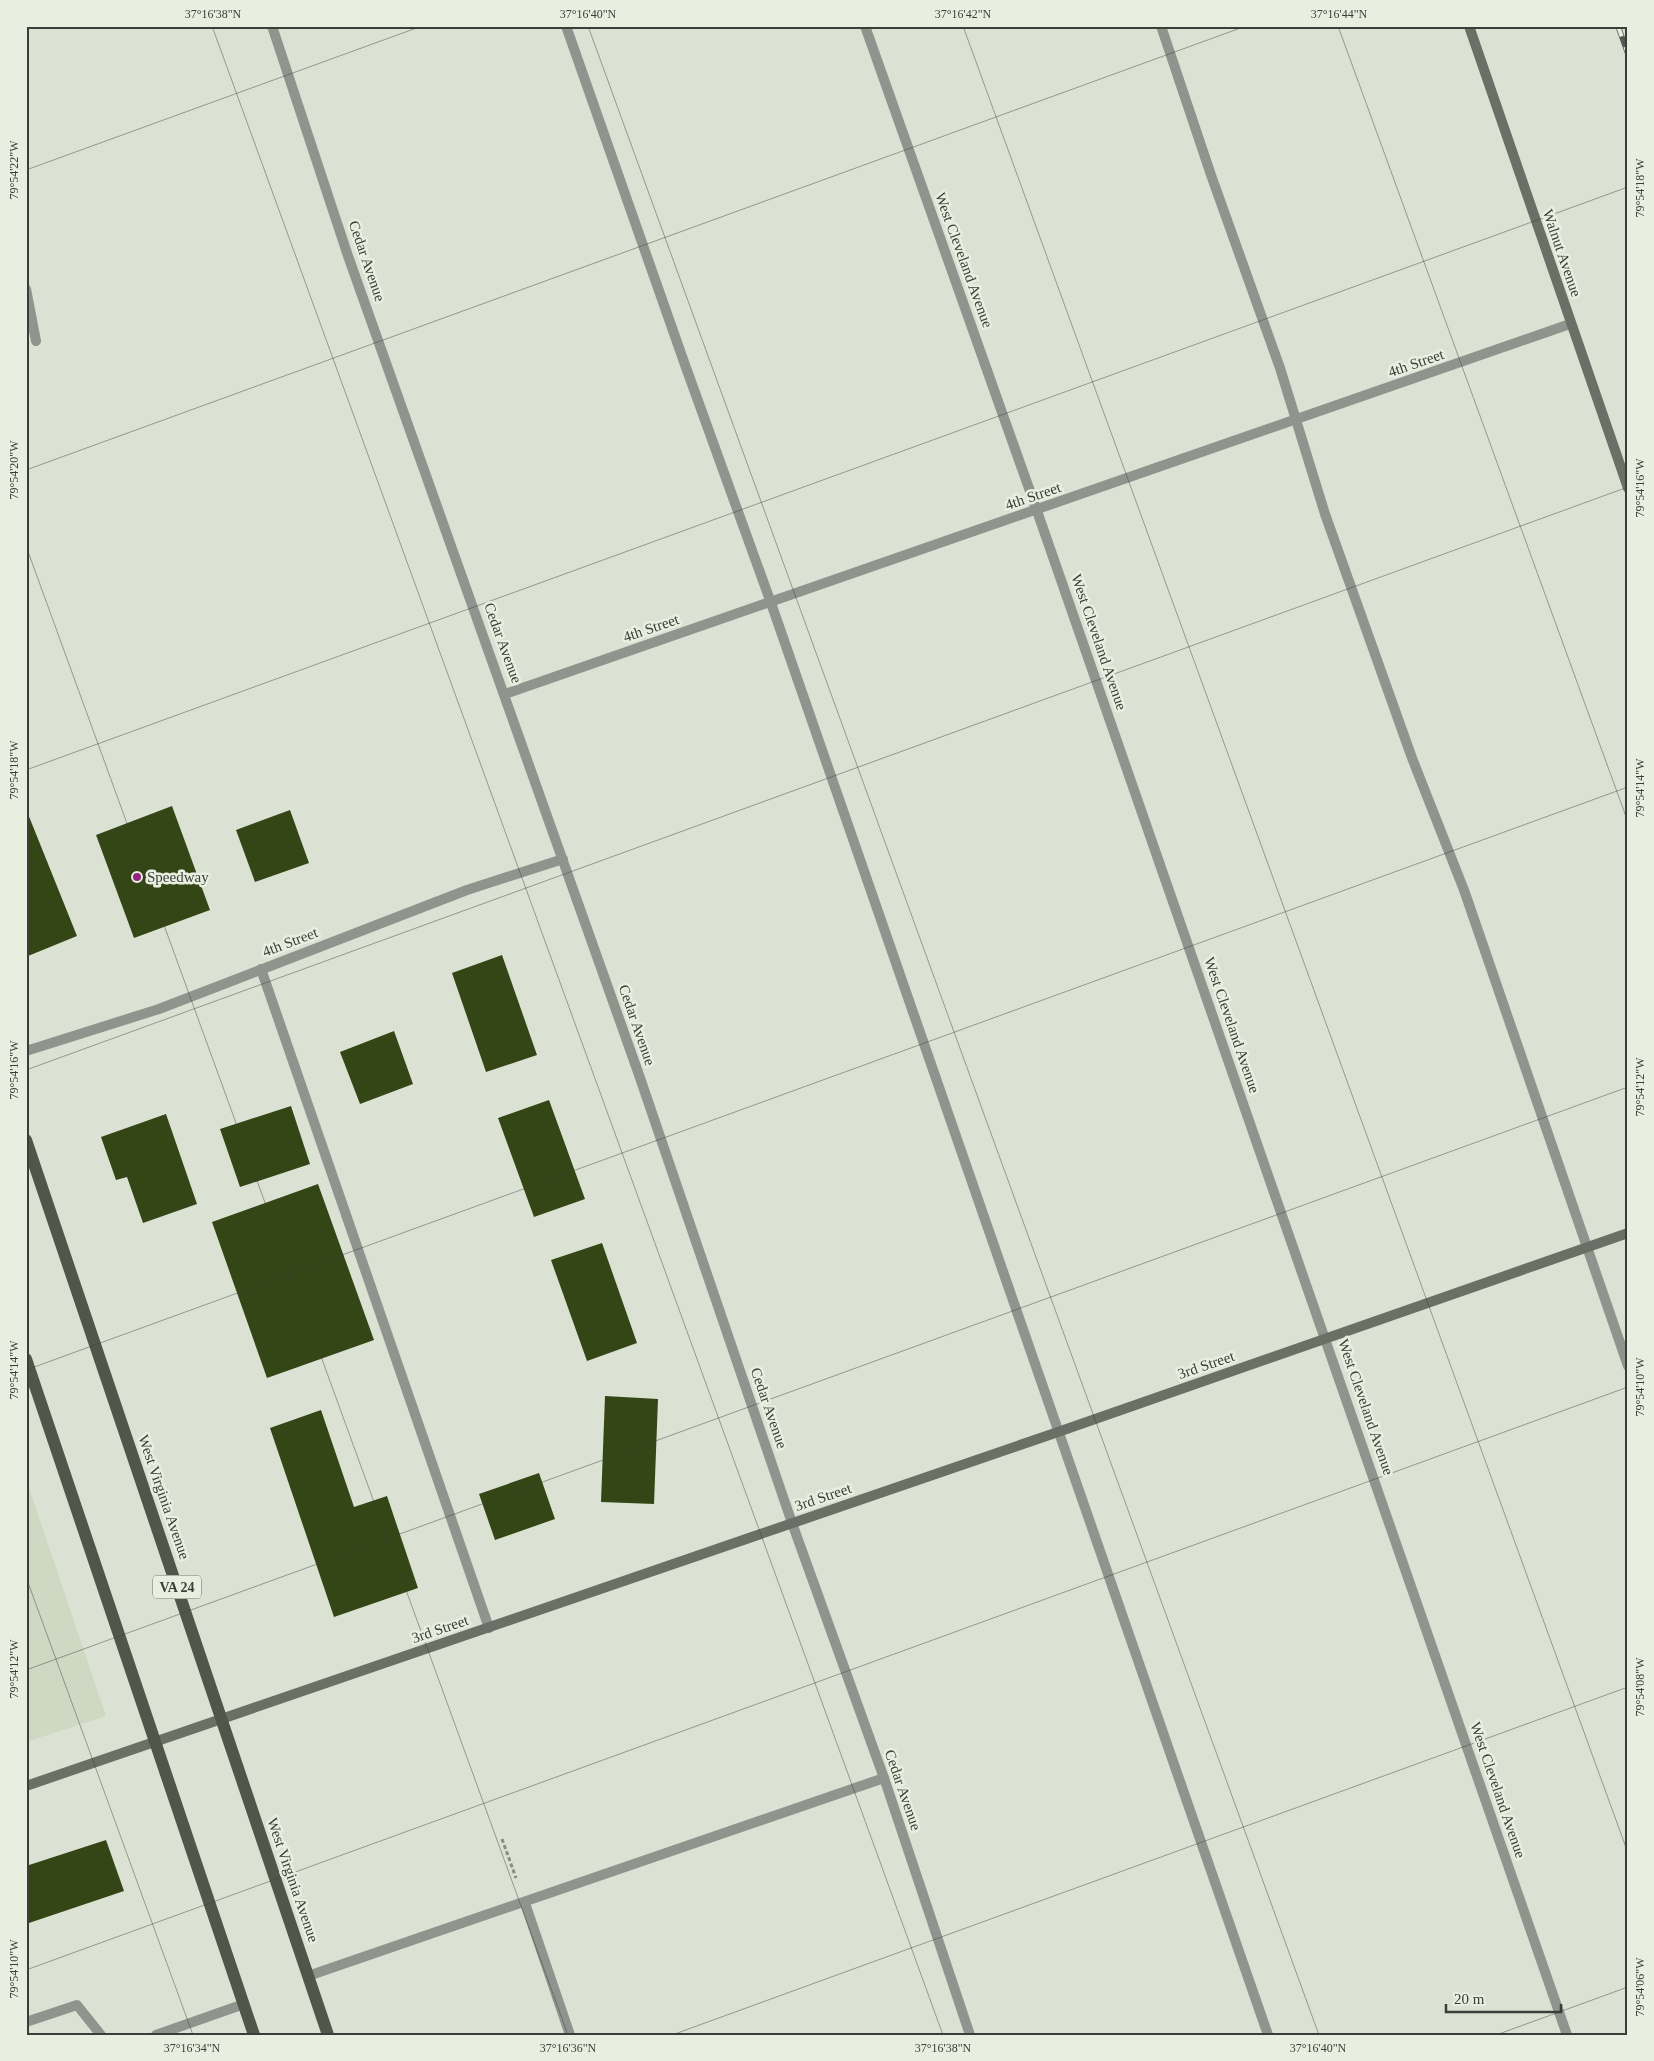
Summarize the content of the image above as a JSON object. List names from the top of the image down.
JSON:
{
  "streets": {
    "main road": ["West Virginia Avenue", "VA 24"],
    "street": [
      "Walnut Avenue",
      "West Cleveland Avenue",
      "Cedar Avenue",
      "4th Street",
      "3rd Street"
    ]
  },
  "crossings": [
    ["Walnut Avenue", "4th Street"],
    ["West Cleveland Avenue", "4th Street"],
    ["West Cleveland Avenue", "3rd Street"],
    ["Cedar Avenue", "4th Street"],
    ["Cedar Avenue", "3rd Street"],
    ["3rd Street", "West Virginia Avenue"]
  ],
  "places": ["Speedway"],
  "scale_bar": "20 m",
  "coordinates": [
    "37°16'38\"N",
    "37°16'40\"N",
    "37°16'42\"N",
    "37°16'44\"N",
    "79°54'22\"W",
    "79°54'18\"W",
    "79°54'20\"W",
    "79°54'16\"W",
    "79°54'14\"W",
    "79°54'12\"W",
    "79°54'10\"W",
    "79°54'08\"W",
    "79°54'06\"W",
    "37°16'34\"N",
    "37°16'36\"N"
  ]
}
